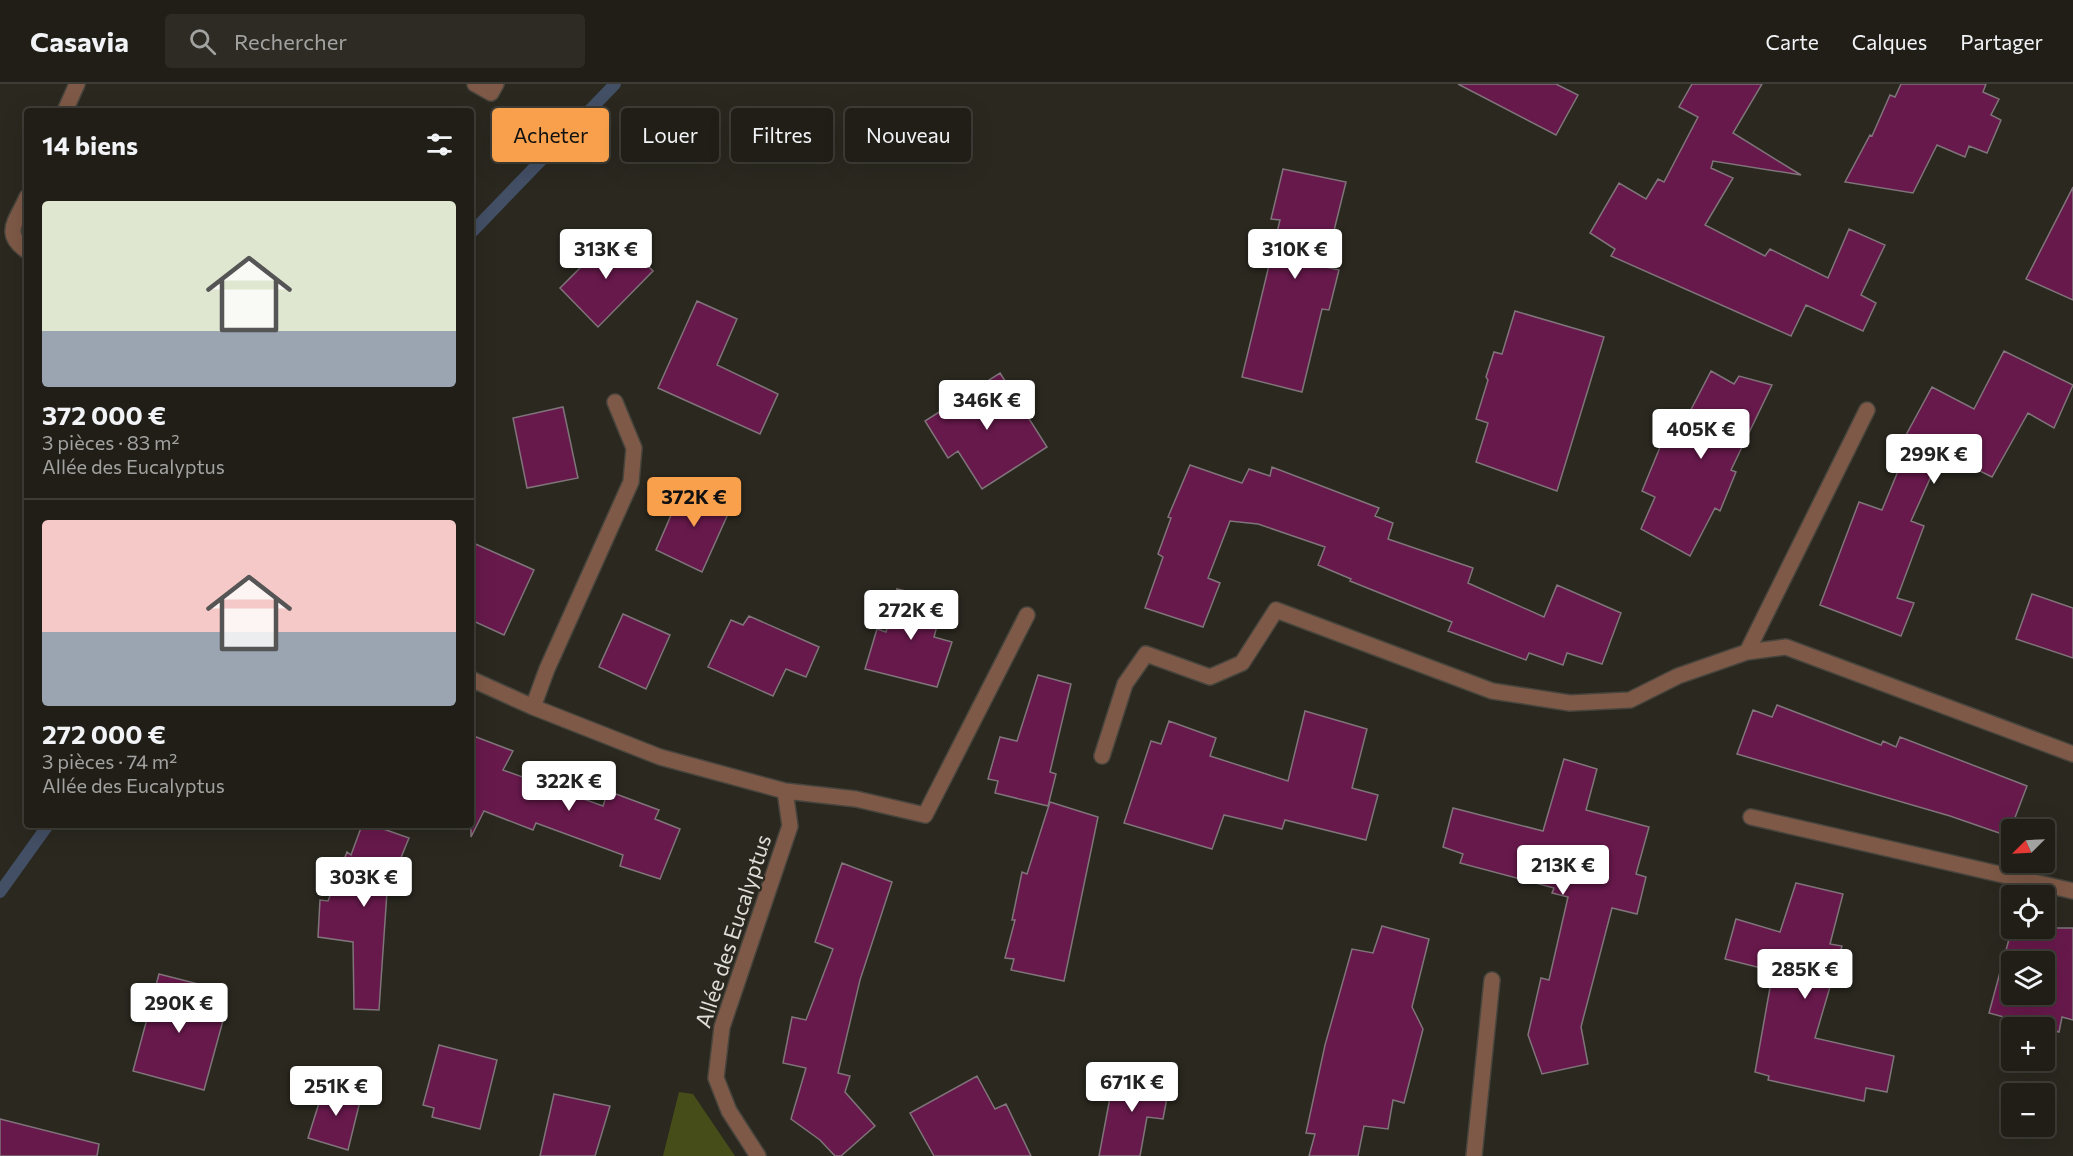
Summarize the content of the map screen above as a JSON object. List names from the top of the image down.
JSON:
{
  "streets": {
    "street": ["Allée des Eucalyptus"]
  },
  "north": "bottom left",
  "page": {
    "header": "Casavia",
    "search": "Rechercher",
    "nav": ["Carte", "Calques", "Partager"],
    "chip": [
      "Acheter",
      "Louer",
      "Filtres",
      "Nouveau"
    ],
    "heading": "14 biens",
    "list": [
      {
        "name": "372 000 €",
        "note": "3 pièces · 83 m² · Allée des Eucalyptus"
      },
      {
        "name": "272 000 €",
        "note": "3 pièces · 74 m² · Allée des Eucalyptus"
      }
    ],
    "price": [
      "313K €",
      "310K €",
      "346K €",
      "405K €",
      "299K €",
      "372K €",
      "272K €",
      "322K €",
      "213K €",
      "303K €",
      "285K €",
      "290K €",
      "671K €",
      "251K €"
    ],
    "map_buttons": ["+", "−"]
  }
}
